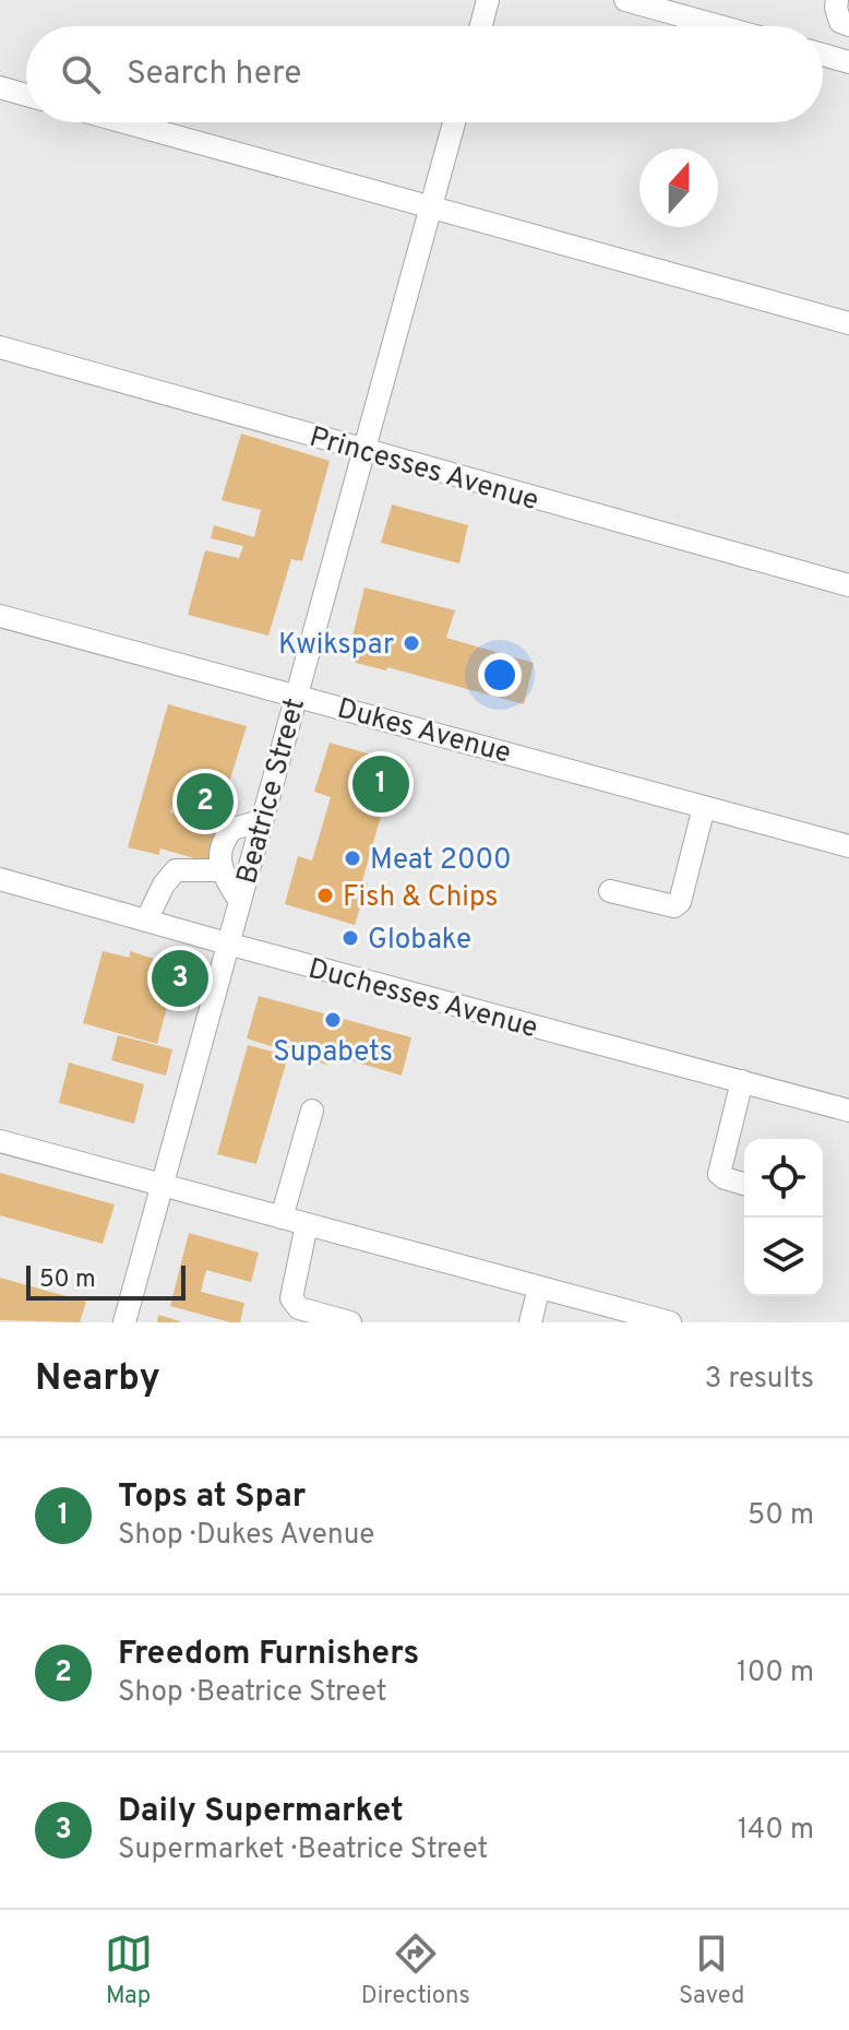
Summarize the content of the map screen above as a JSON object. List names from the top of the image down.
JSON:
{
  "streets": {
    "street": [
      "Princesses Avenue",
      "Dukes Avenue",
      "Beatrice Street",
      "Duchesses Avenue"
    ]
  },
  "crossings": [
    ["Princesses Avenue", "Beatrice Street"],
    ["Dukes Avenue", "Beatrice Street"],
    ["Beatrice Street", "Duchesses Avenue"]
  ],
  "places": [
    "Kwikspar",
    "Meat 2000",
    "Fish & Chips",
    "Globake",
    "Supabets"
  ],
  "scale_bar": "50 m",
  "north": "top",
  "page": {
    "search": "Search here",
    "pins": ["1", "2", "3"],
    "scale": "50 m",
    "heading": ["Nearby", "3 results"],
    "list": [
      {
        "mark": "1",
        "name": "Tops at Spar",
        "note": "Shop · Dukes Avenue",
        "value": "50 m"
      },
      {
        "mark": "2",
        "name": "Freedom Furnishers",
        "note": "Shop · Beatrice Street",
        "value": "100 m"
      },
      {
        "mark": "3",
        "name": "Daily Supermarket",
        "note": "Supermarket · Beatrice Street",
        "value": "140 m"
      }
    ],
    "nav": ["Map", "Directions", "Saved"]
  }
}
